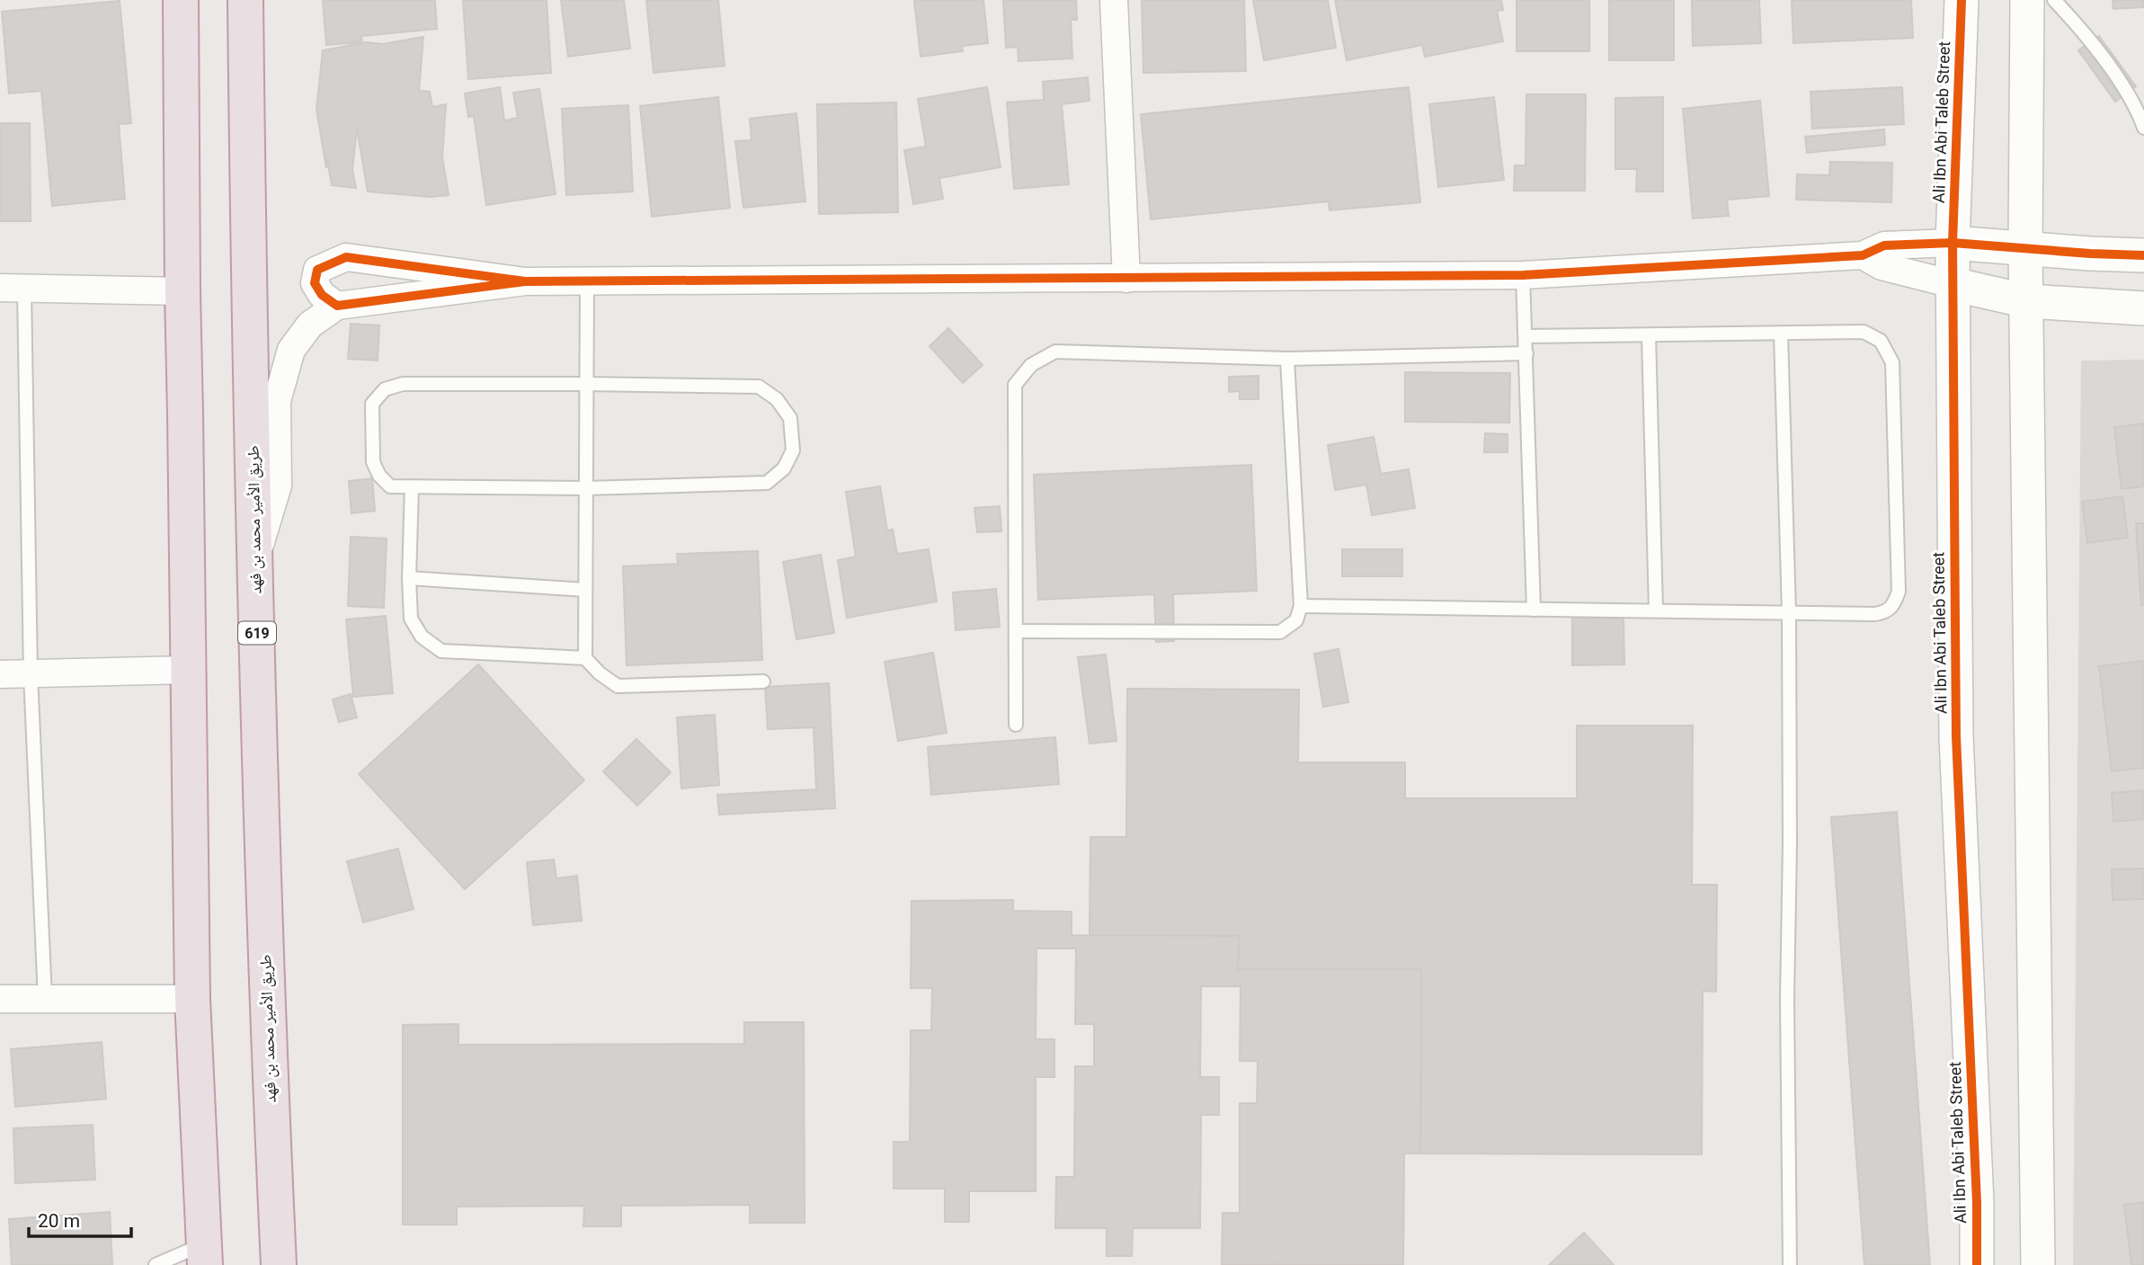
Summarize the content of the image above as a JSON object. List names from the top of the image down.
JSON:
{
  "streets": {
    "highway": ["طريق الأمير محمد بن فهد", "619"],
    "street": ["Ali Ibn Abi Taleb Street"]
  },
  "scale_bar": "20 m"
}
